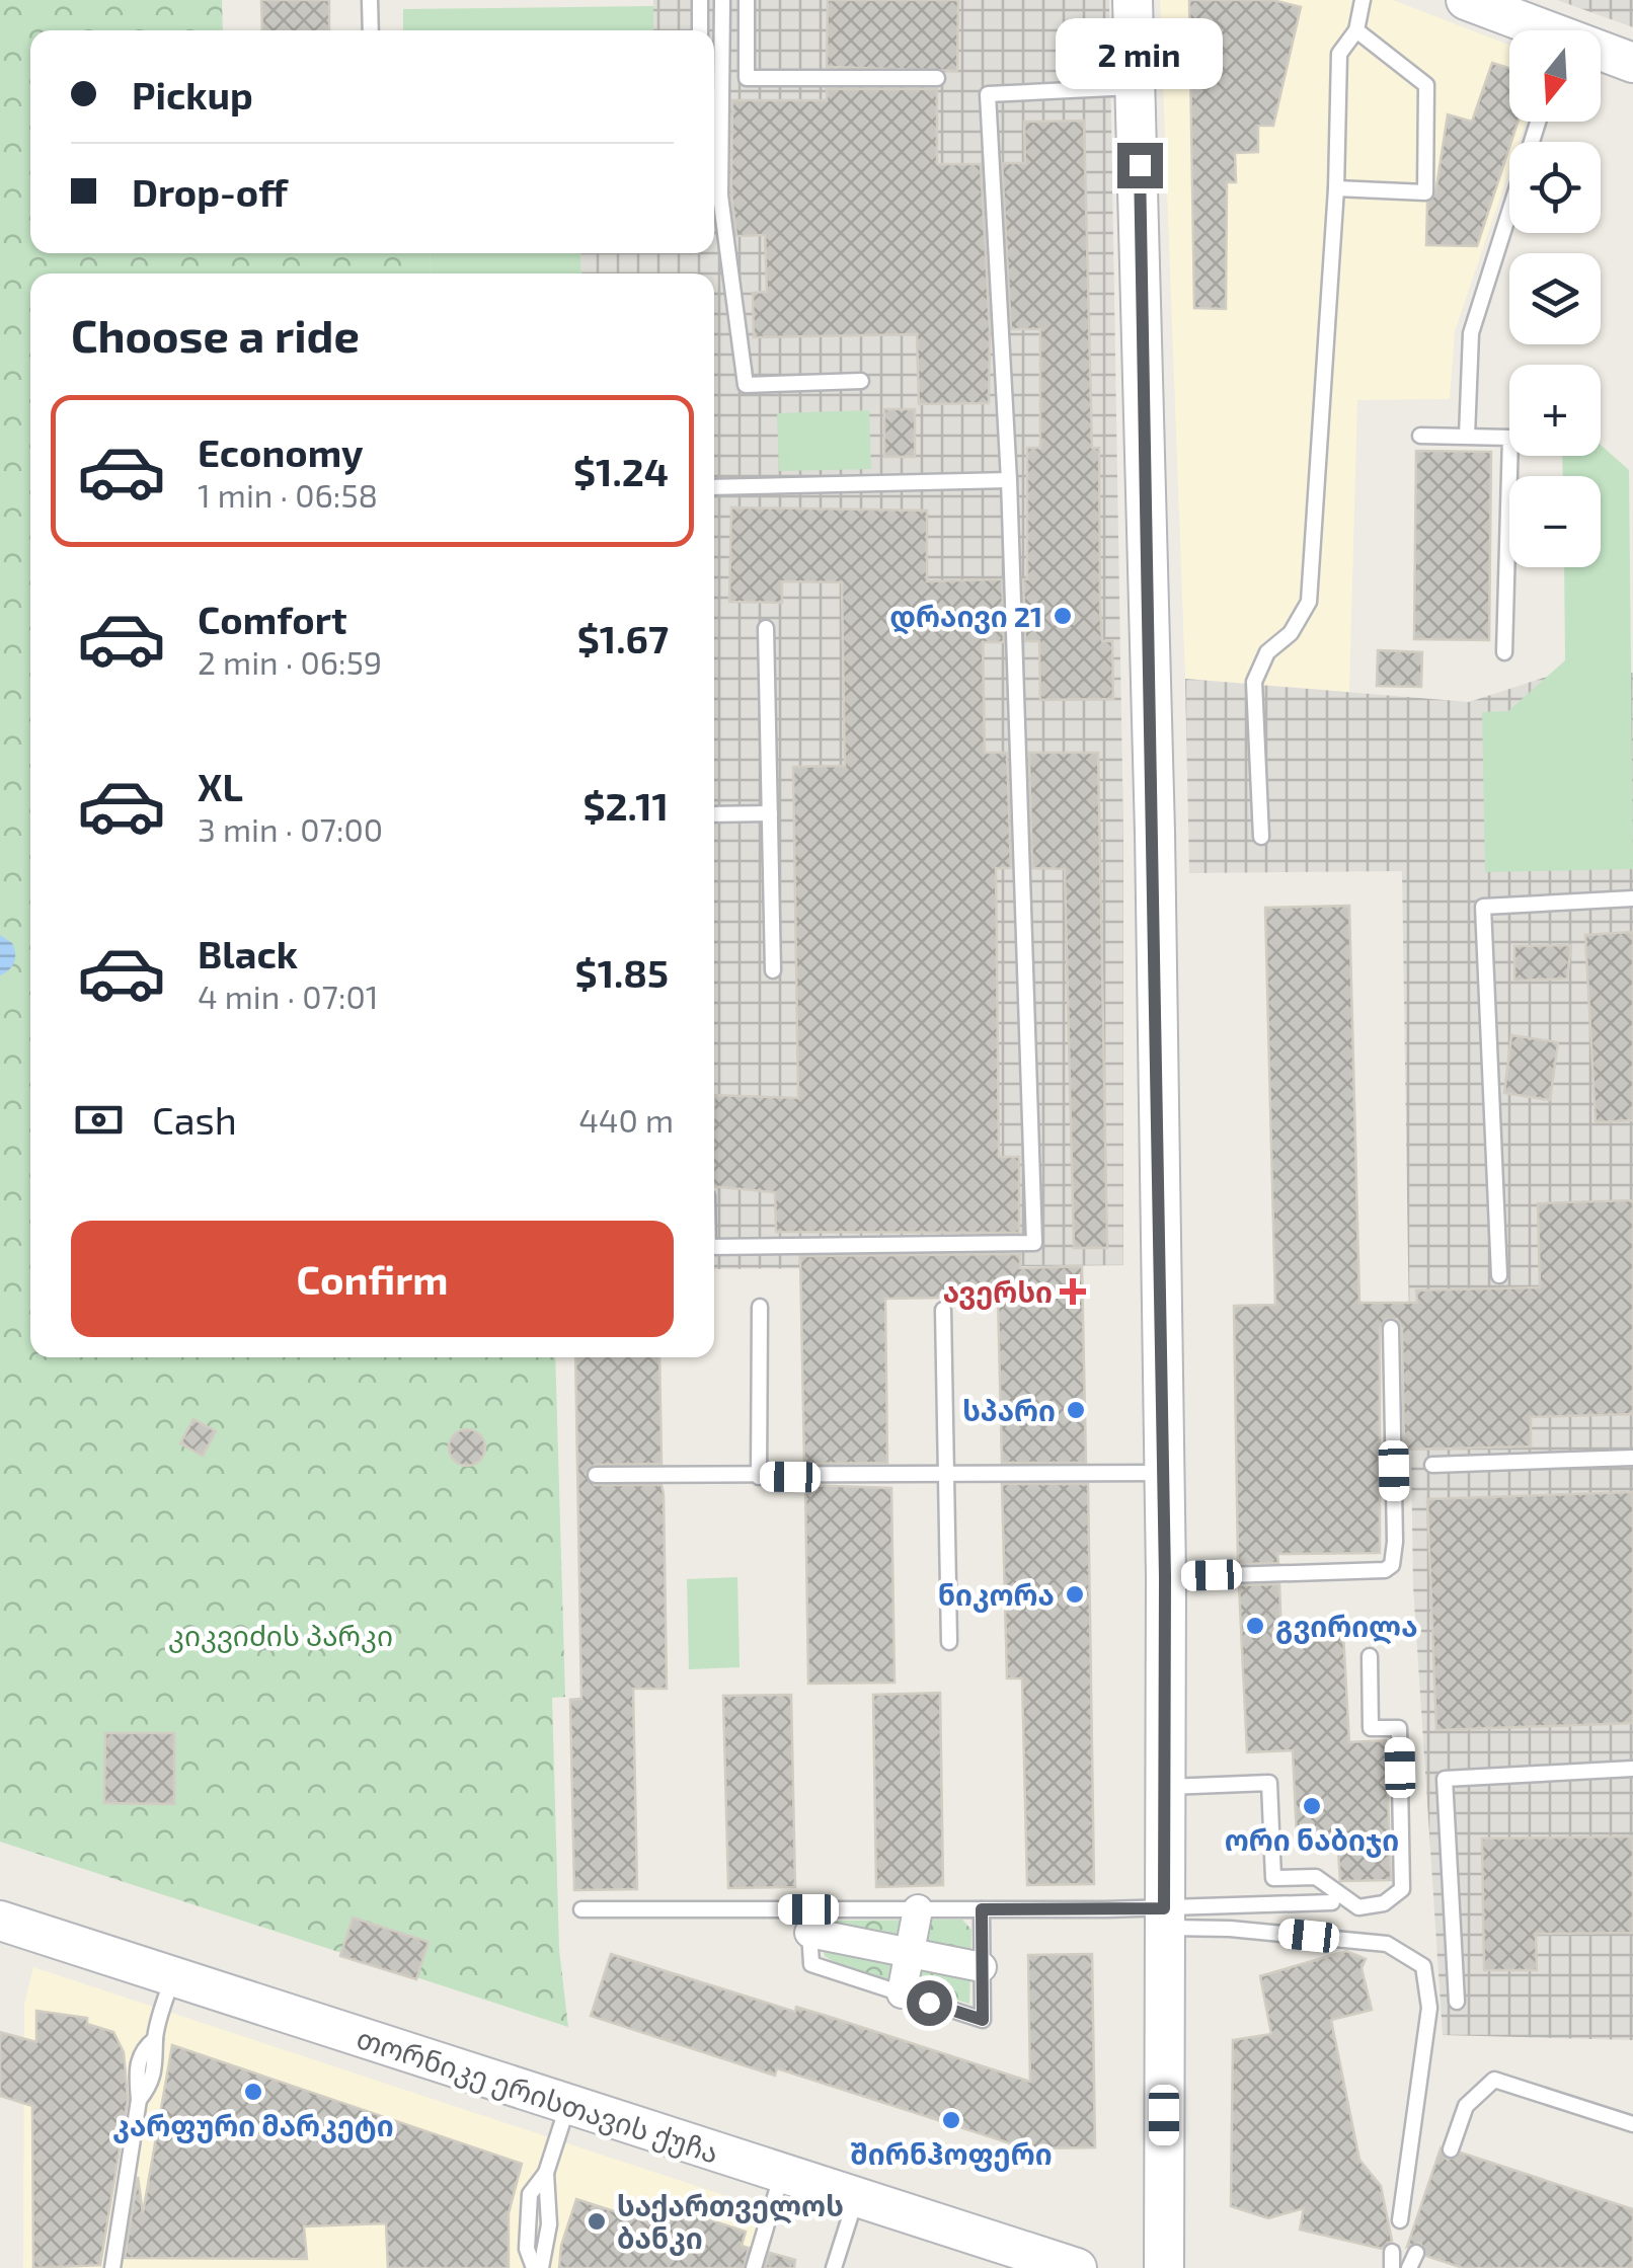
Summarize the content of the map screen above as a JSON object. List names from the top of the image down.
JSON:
{
  "streets": {
    "street": ["თორნიკე ერისთავის ქუჩა"]
  },
  "parks": ["კიკვიძის პარკი"],
  "places": {
    "other": [
      "დრაივი 21",
      "სპარი",
      "ნიკორა",
      "გვირილა",
      "ორი ნაბიჯი",
      "კარფური მარკეტი",
      "შირნჰოფერი",
      "საქართველოს ბანკი"
    ],
    "health": ["ავერსი"]
  },
  "north": "bottom",
  "page": {
    "bubble": "2 min",
    "map_buttons": ["+", "−"],
    "banner": ["Pickup", "Drop-off"],
    "heading": "Choose a ride",
    "list": [
      {
        "name": "Economy",
        "note": "1 min · 06:58",
        "value": "$1.24"
      },
      {
        "name": "Comfort",
        "note": "2 min · 06:59",
        "value": "$1.67"
      },
      {
        "name": "XL",
        "note": "3 min · 07:00",
        "value": "$2.11"
      },
      {
        "name": "Black",
        "note": "4 min · 07:01",
        "value": "$1.85"
      }
    ],
    "pay": ["Cash", "440 m"],
    "buttons": "Confirm"
  }
}
